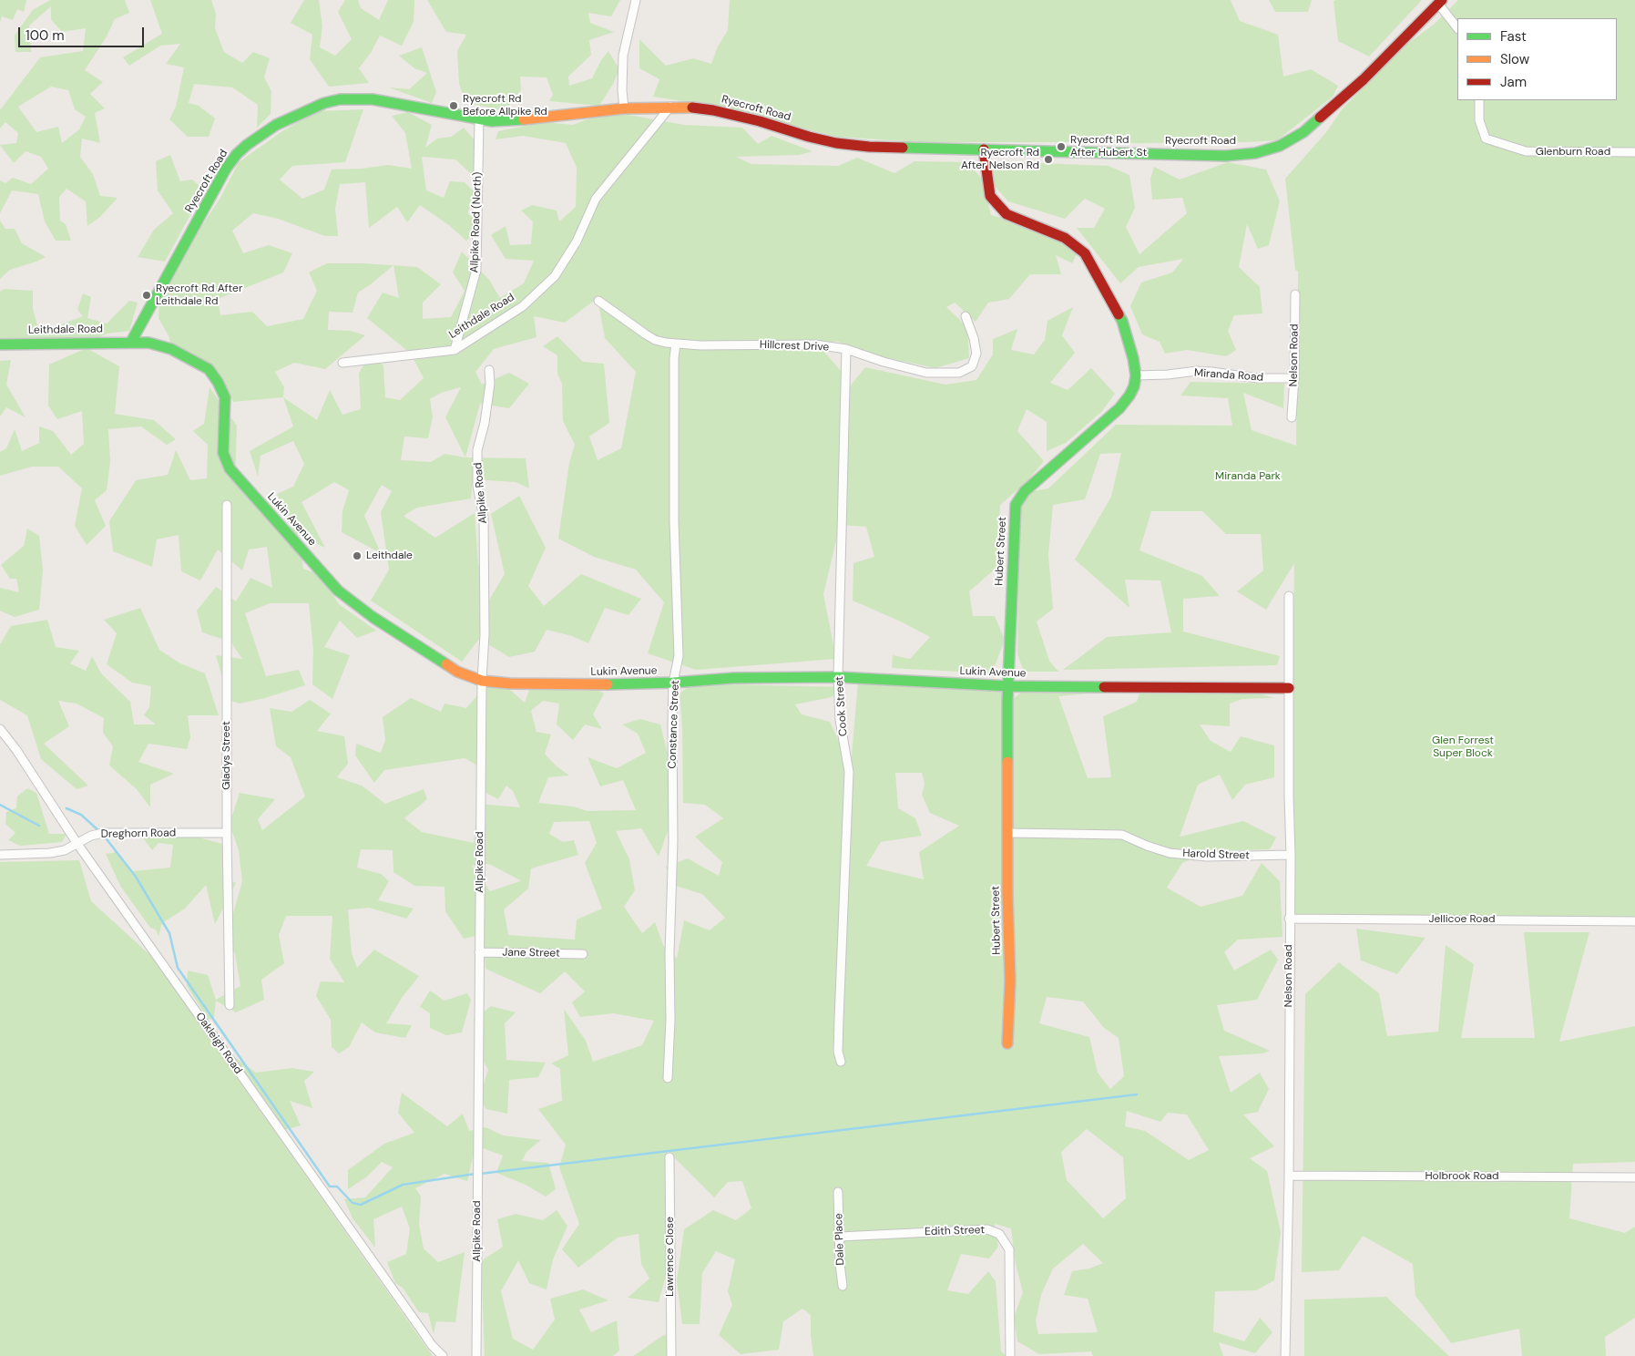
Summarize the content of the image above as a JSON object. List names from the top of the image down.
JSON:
{
  "streets": {
    "street": [
      "Ryecroft Road",
      "Glenburn Road",
      "Allpike Road (North)",
      "Leithdale Road",
      "Hillcrest Drive",
      "Nelson Road",
      "Miranda Road",
      "Allpike Road",
      "Lukin Avenue",
      "Hubert Street",
      "Cook Street",
      "Constance Street",
      "Gladys Street",
      "Dreghorn Road",
      "Harold Street",
      "Jellicoe Road",
      "Jane Street",
      "Oakleigh Road",
      "Holbrook Road",
      "Edith Street",
      "Dale Place",
      "Lawrence Close"
    ]
  },
  "crossings": [
    ["Ryecroft Road", "Allpike Road (North)"],
    ["Ryecroft Road", "Leithdale Road"],
    ["Ryecroft Road", "Lukin Avenue"],
    ["Allpike Road (North)", "Leithdale Road"],
    ["Leithdale Road", "Lukin Avenue"],
    ["Hillcrest Drive", "Cook Street"],
    ["Hillcrest Drive", "Constance Street"],
    ["Nelson Road", "Miranda Road"],
    ["Nelson Road", "Lukin Avenue"],
    ["Nelson Road", "Harold Street"],
    ["Nelson Road", "Jellicoe Road"],
    ["Nelson Road", "Holbrook Road"],
    ["Miranda Road", "Hubert Street"],
    ["Allpike Road", "Lukin Avenue"],
    ["Allpike Road", "Jane Street"],
    ["Lukin Avenue", "Hubert Street"],
    ["Lukin Avenue", "Cook Street"],
    ["Lukin Avenue", "Constance Street"],
    ["Hubert Street", "Harold Street"],
    ["Gladys Street", "Dreghorn Road"],
    ["Dreghorn Road", "Oakleigh Road"],
    ["Edith Street", "Dale Place"]
  ],
  "parks": ["Miranda Park", "Glen Forrest Super Block"],
  "places": [
    "Ryecroft Rd Before Allpike Rd",
    "Ryecroft Rd After Hubert St",
    "Ryecroft Rd After Nelson Rd",
    "Ryecroft Rd After Leithdale Rd",
    "Leithdale"
  ],
  "legend": ["Fast", "Slow", "Jam"],
  "scale_bar": "100 m"
}
